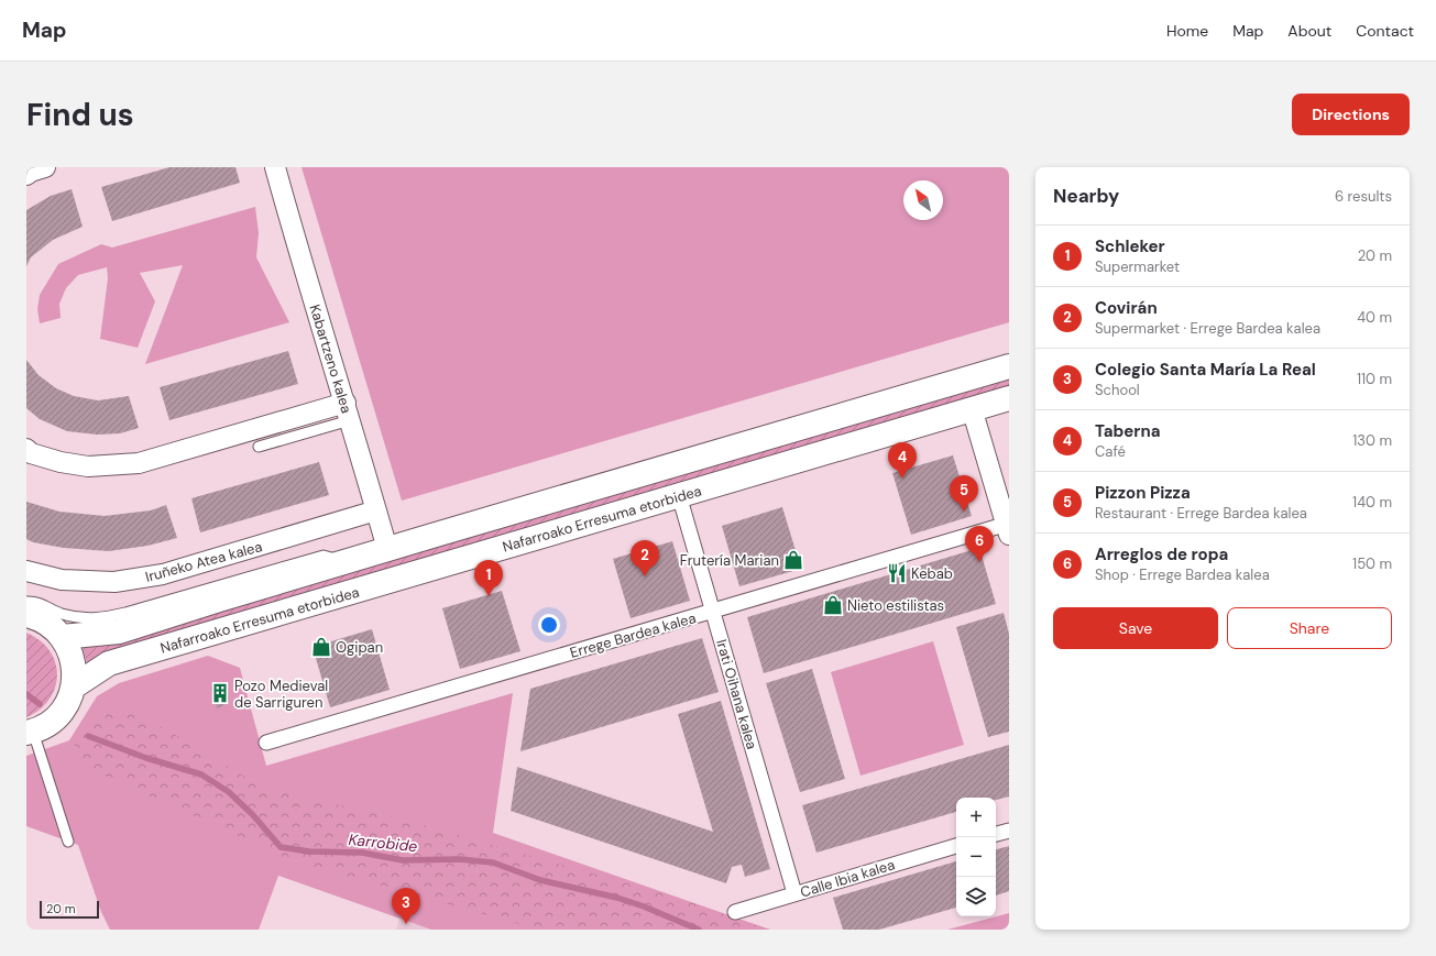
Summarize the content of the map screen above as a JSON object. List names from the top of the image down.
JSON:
{
  "streets": {
    "street": [
      "Kabartzeno kalea",
      "Nafarroako Erresuma etorbidea",
      "Iruñeko Atea kalea",
      "Errege Bardea kalea",
      "Irati Oihana kalea",
      "Calle Ibia kalea"
    ]
  },
  "crossings": [
    ["Kabartzeno kalea", "Nafarroako Erresuma etorbidea"],
    ["Kabartzeno kalea", "Iruñeko Atea kalea"],
    ["Nafarroako Erresuma etorbidea", "Irati Oihana kalea"],
    ["Errege Bardea kalea", "Irati Oihana kalea"],
    ["Irati Oihana kalea", "Calle Ibia kalea"]
  ],
  "water": ["Karrobide"],
  "places": {
    "shop": ["Frutería Marian", "Nieto estilistas", "Ogipan"],
    "restaurant": ["Kebab"],
    "building": ["Pozo Medieval de Sarriguren"]
  },
  "scale_bar": "20 m",
  "north": "top left",
  "page": {
    "header": "Map",
    "nav": [
      "Home",
      "Map",
      "About",
      "Contact"
    ],
    "buttons": [
      "Directions",
      ["Save", "Share"]
    ],
    "title": "Find us",
    "heading": ["Nearby", "6 results"],
    "list": [
      {
        "mark": "1",
        "name": "Schleker",
        "note": "Supermarket",
        "value": "20 m"
      },
      {
        "mark": "2",
        "name": "Covirán",
        "note": "Supermarket · Errege Bardea kalea",
        "value": "40 m"
      },
      {
        "mark": "3",
        "name": "Colegio Santa María La Real",
        "note": "School",
        "value": "110 m"
      },
      {
        "mark": "4",
        "name": "Taberna",
        "note": "Café",
        "value": "130 m"
      },
      {
        "mark": "5",
        "name": "Pizzon Pizza",
        "note": "Restaurant · Errege Bardea kalea",
        "value": "140 m"
      },
      {
        "mark": "6",
        "name": "Arreglos de ropa",
        "note": "Shop · Errege Bardea kalea",
        "value": "150 m"
      }
    ],
    "pins": [
      "4",
      "5",
      "6",
      "2",
      "1",
      "3"
    ],
    "map_buttons": ["+", "−"],
    "scale": "20 m"
  }
}
